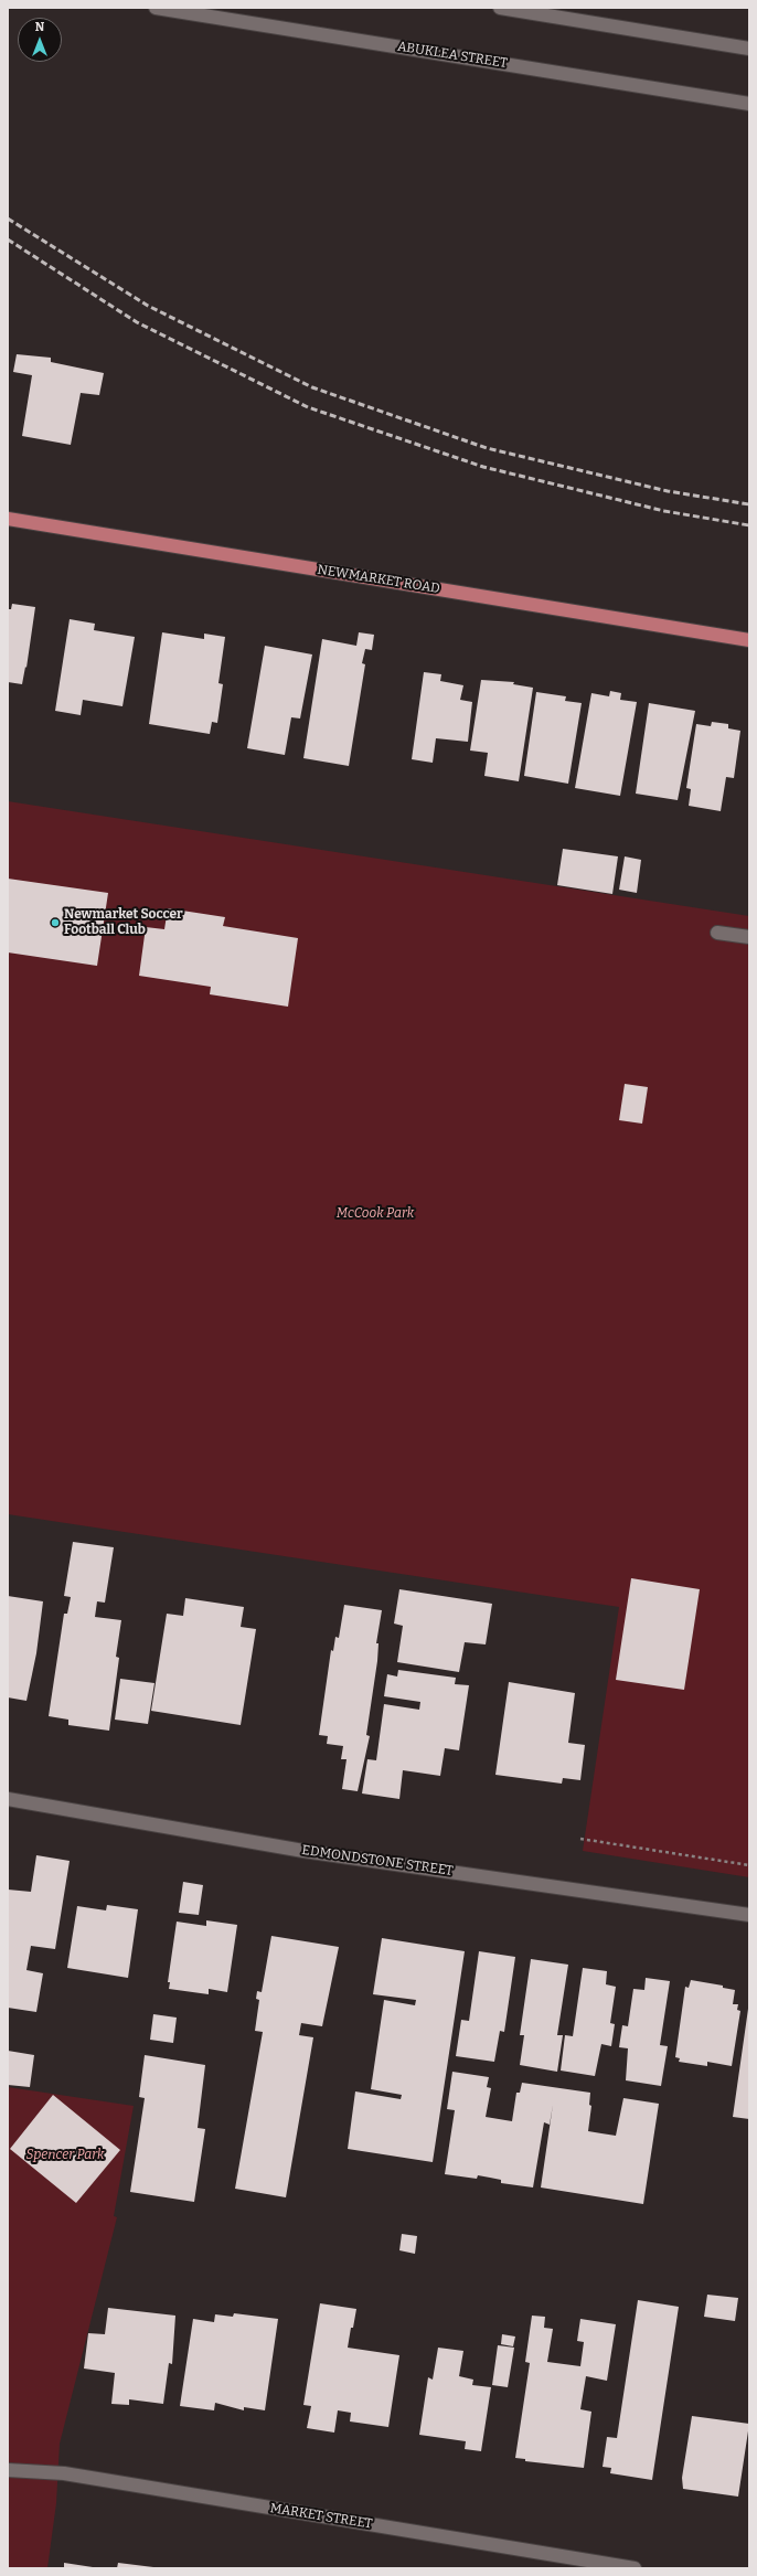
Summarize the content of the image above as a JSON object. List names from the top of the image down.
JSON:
{
  "streets": {
    "main road": ["NEWMARKET ROAD"],
    "street": ["ABUKLEA STREET", "EDMONDSTONE STREET", "MARKET STREET"]
  },
  "parks": ["McCook Park", "Spencer Park"],
  "places": ["Newmarket Soccer Football Club"],
  "north": "top"
}
